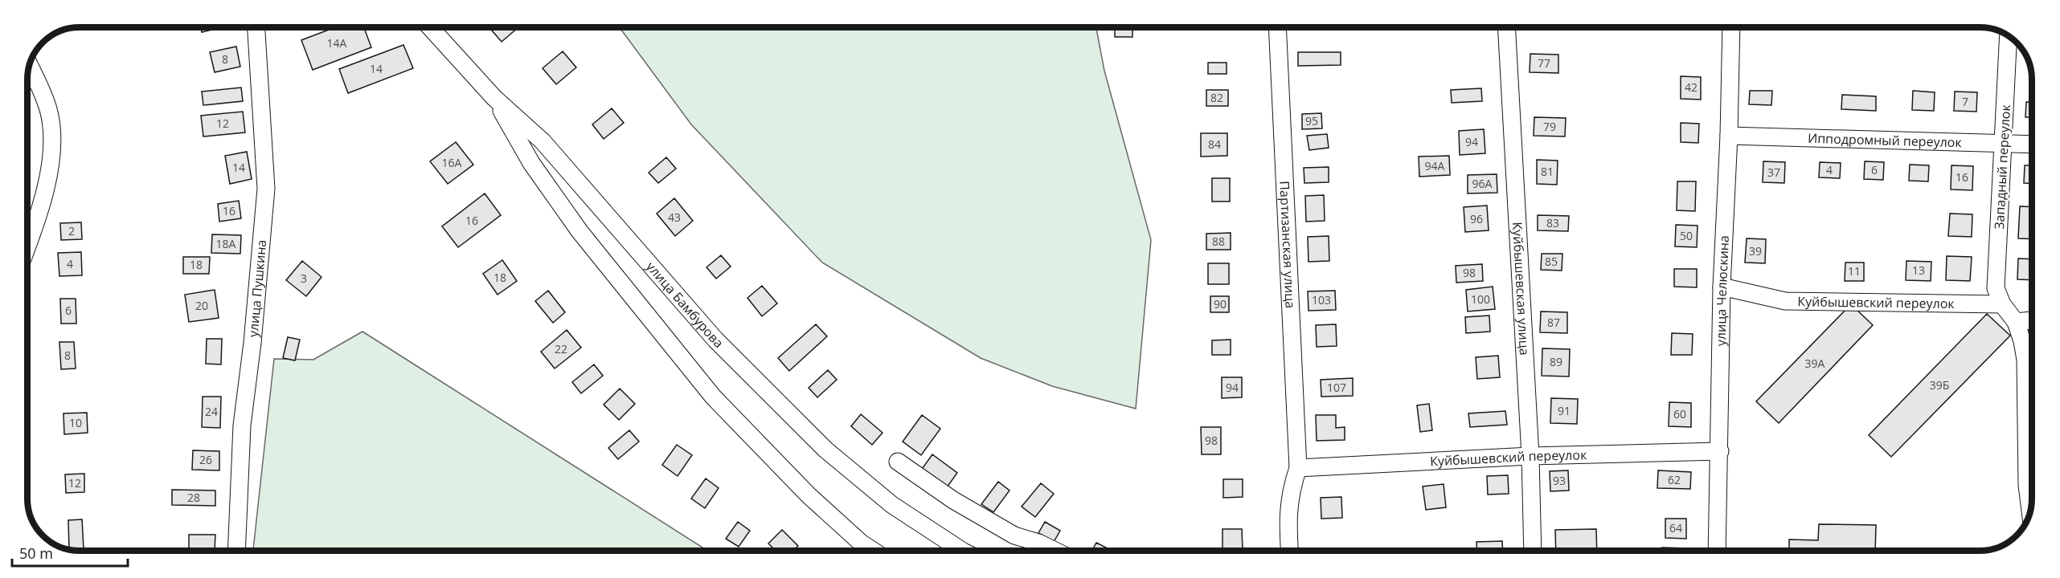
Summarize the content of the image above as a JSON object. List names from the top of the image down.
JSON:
{
  "streets": {
    "street": [
      "Ипподромный переулок",
      "Западный переулок",
      "Партизанская улица",
      "улица Пушкина",
      "Куйбышевская улица",
      "улица Челюскина",
      "Куйбышевский переулок",
      "улица Бамбурова"
    ]
  },
  "crossings": [
    ["Ипподромный переулок", "Западный переулок"],
    ["Ипподромный переулок", "улица Челюскина"],
    ["Западный переулок", "Куйбышевский переулок"],
    ["Партизанская улица", "Куйбышевский переулок"],
    ["Куйбышевская улица", "Куйбышевский переулок"],
    ["улица Челюскина", "Куйбышевский переулок"]
  ],
  "house_numbers": [
    "14А",
    "8",
    "77",
    "14",
    "42",
    "82",
    "7",
    "95",
    "12",
    "79",
    "94",
    "84",
    "16А",
    "94А",
    "14",
    "4",
    "6",
    "81",
    "37",
    "16",
    "96А",
    "16",
    "43",
    "96",
    "16",
    "83",
    "2",
    "50",
    "88",
    "18А",
    "39",
    "85",
    "4",
    "18",
    "13",
    "11",
    "98",
    "18",
    "3",
    "100",
    "103",
    "90",
    "20",
    "6",
    "87",
    "22",
    "8",
    "89",
    "39А",
    "39Б",
    "94",
    "107",
    "91",
    "24",
    "60",
    "10",
    "98",
    "26",
    "62",
    "93",
    "12",
    "28",
    "64"
  ],
  "scale_bar": "50 m"
}
